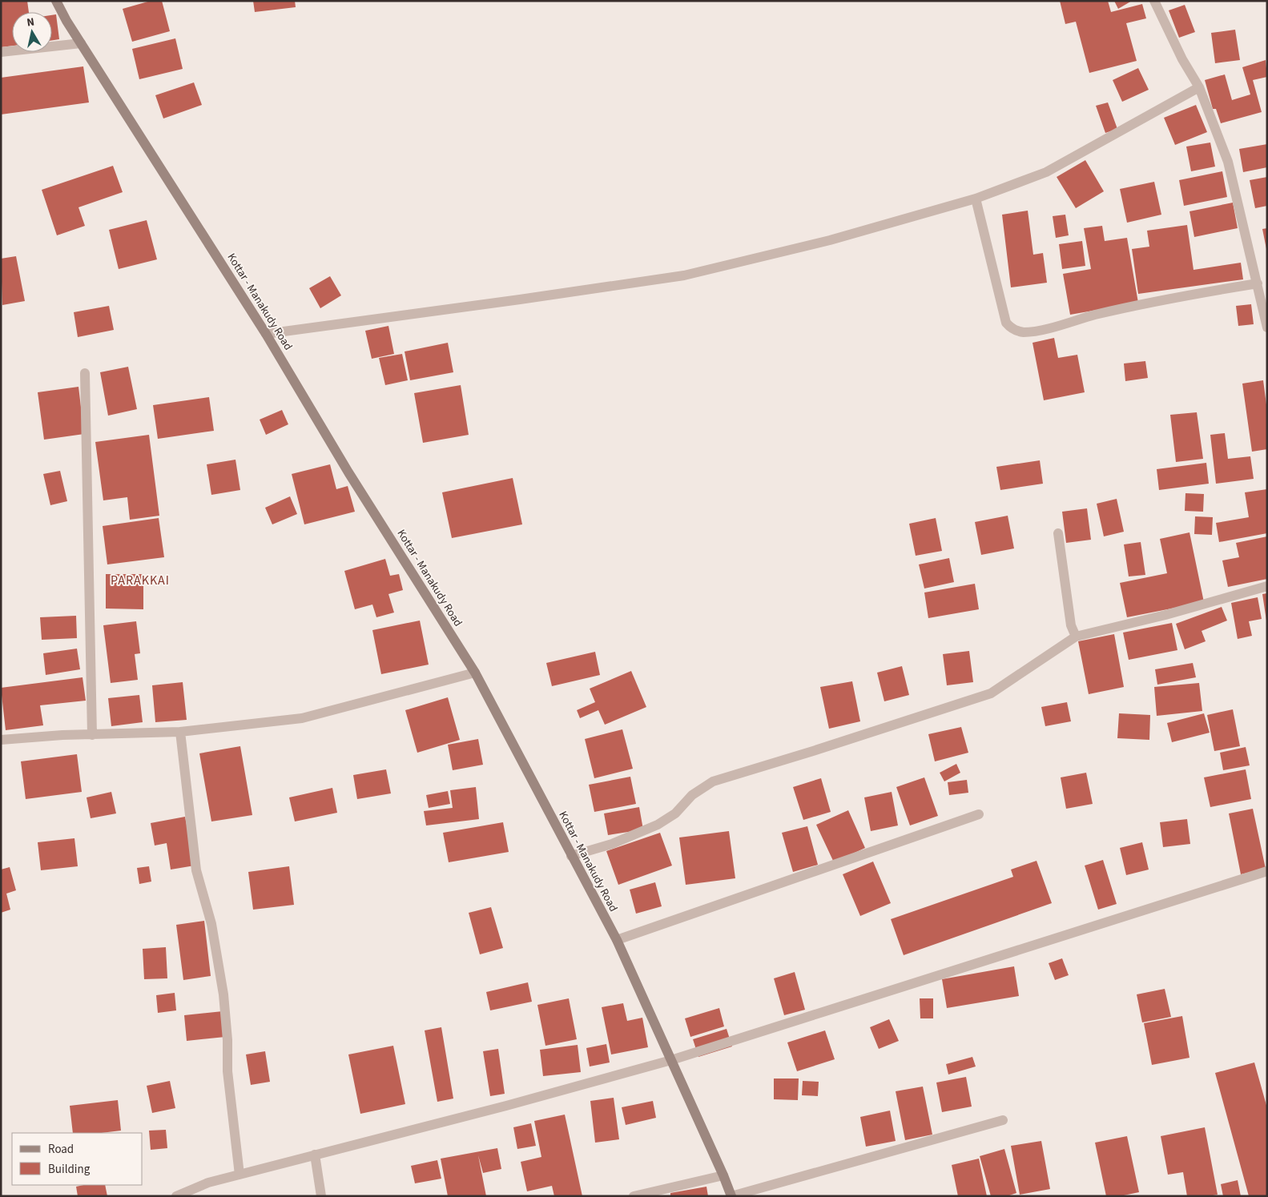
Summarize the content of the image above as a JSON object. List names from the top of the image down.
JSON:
{
  "streets": {
    "main road": ["Kottar - Manakudy Road"]
  },
  "districts": ["PARAKKAI"],
  "legend": ["Road", "Building"],
  "north": "top"
}
